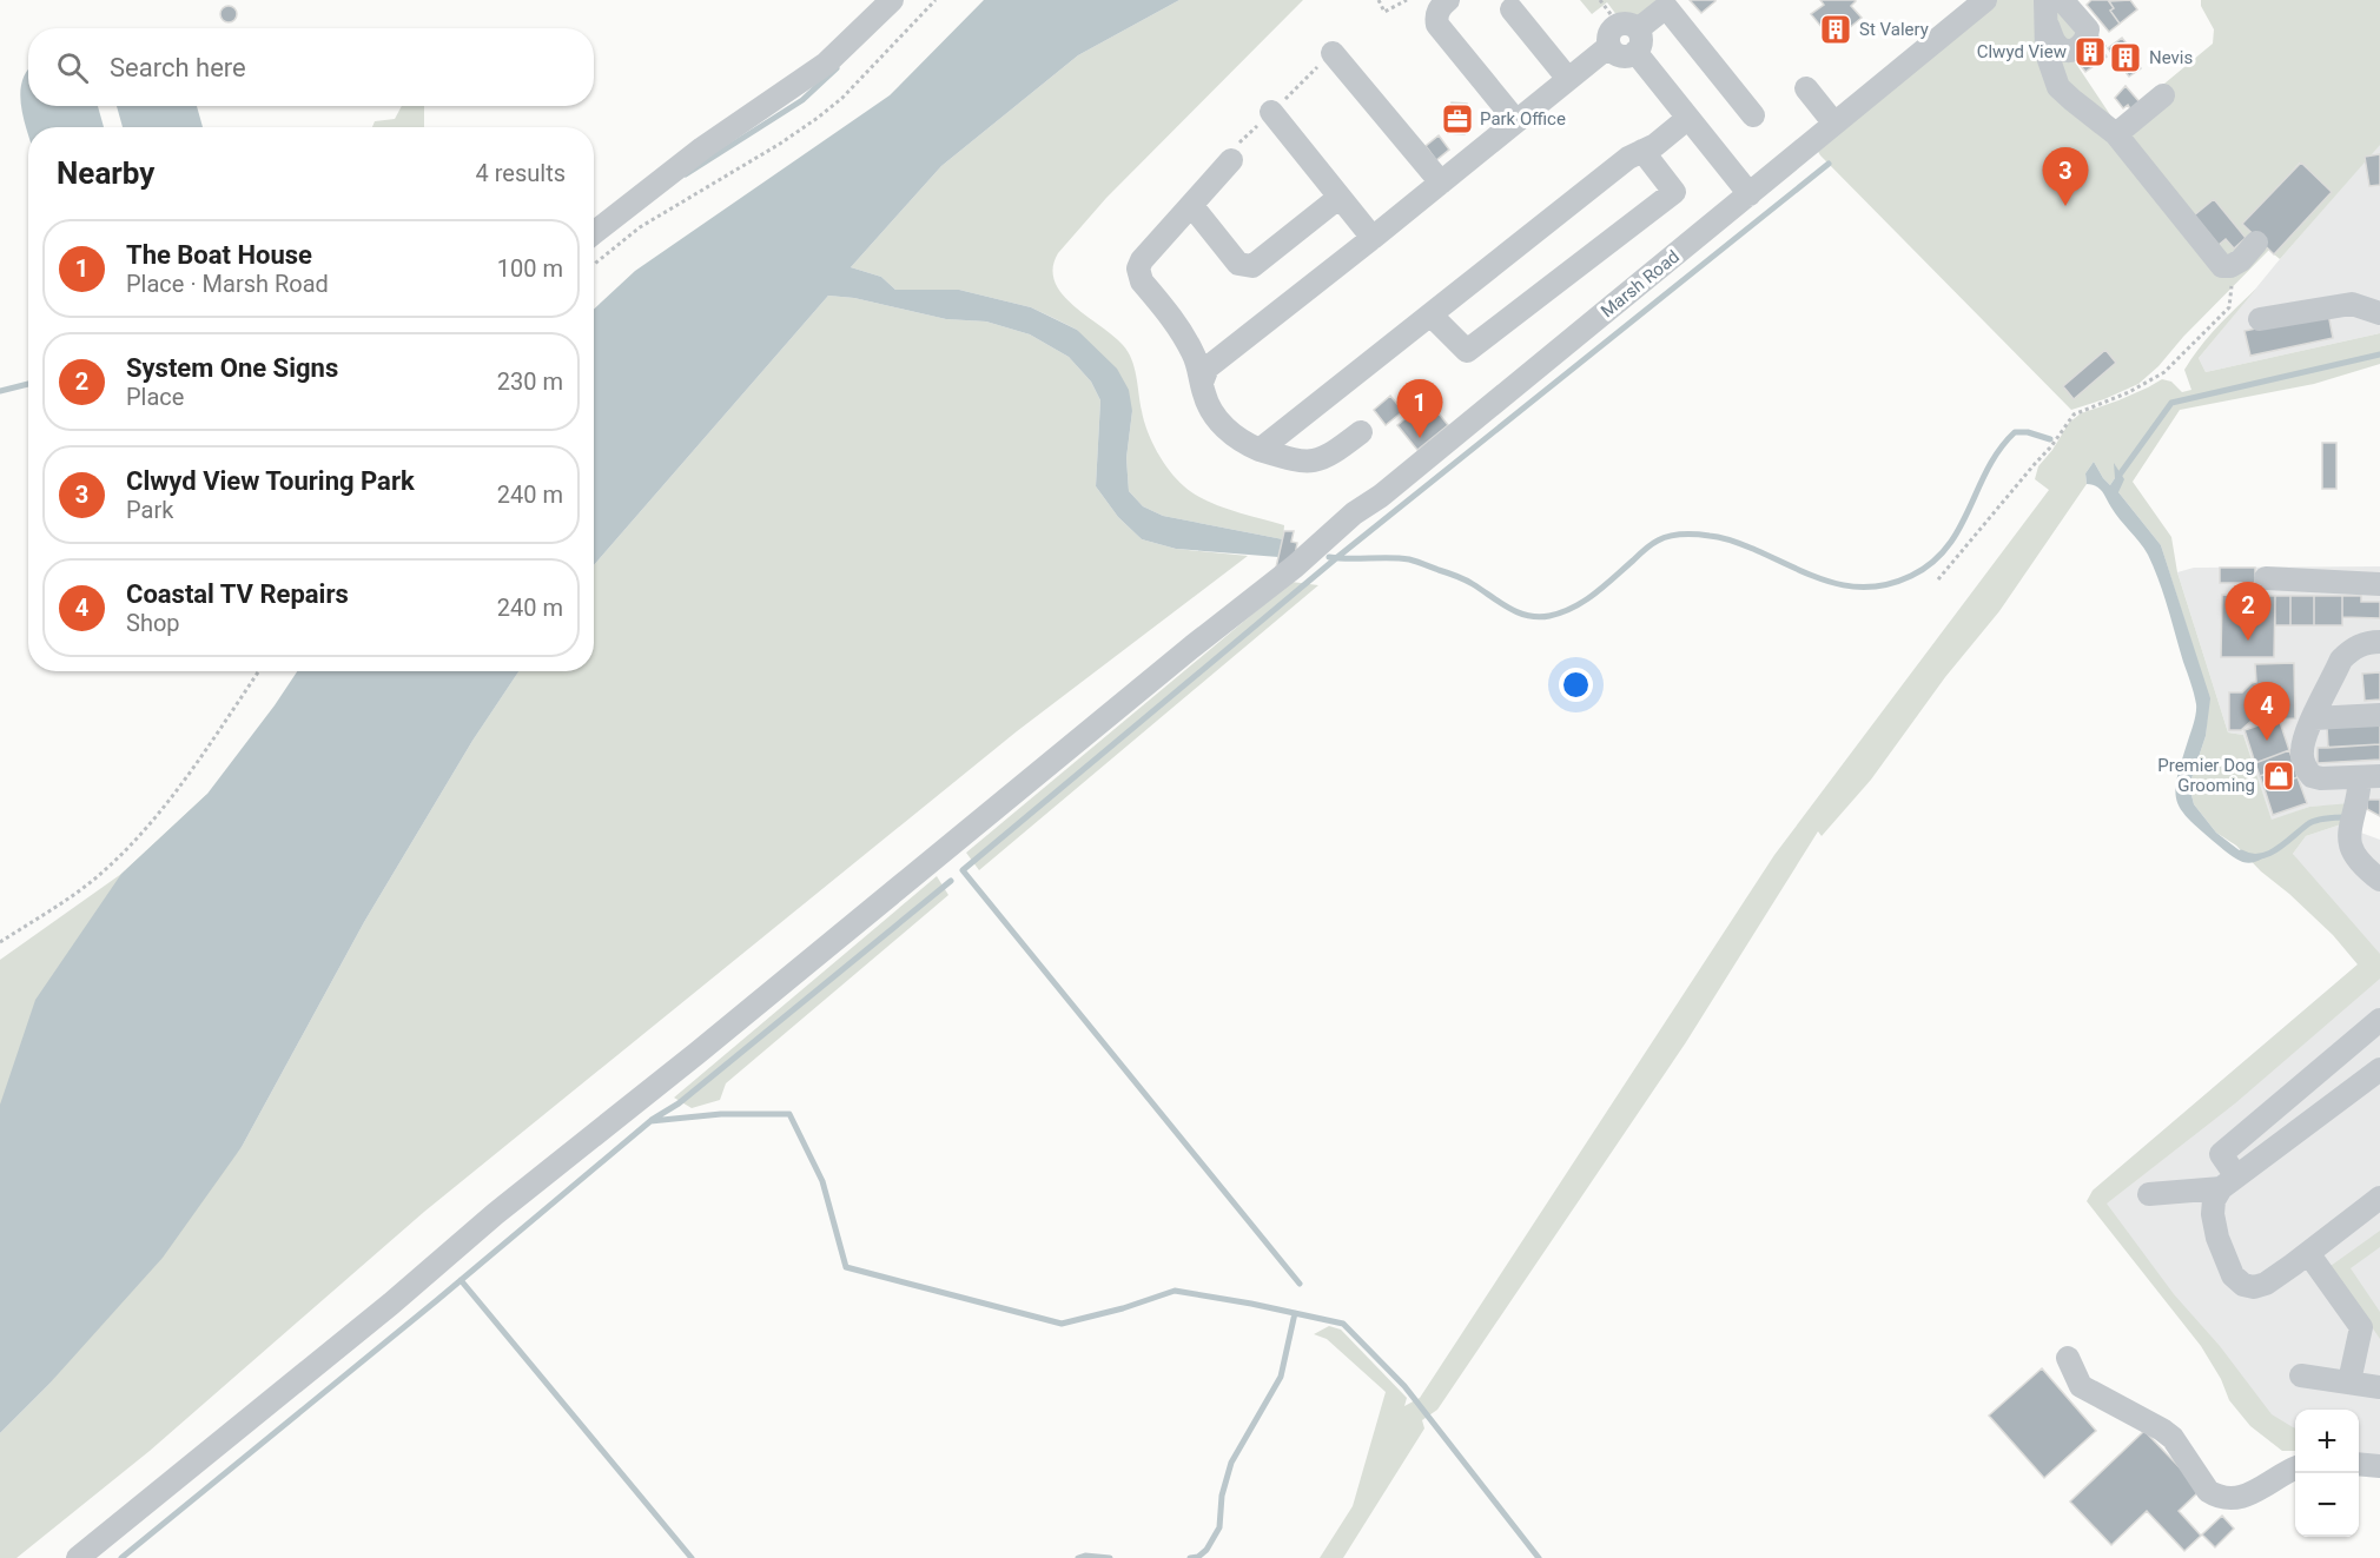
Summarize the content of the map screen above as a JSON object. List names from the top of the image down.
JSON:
{
  "streets": {
    "street": ["Marsh Road"]
  },
  "places": {
    "building": ["St Valery", "Clwyd View", "Nevis"],
    "office": ["Park Office"],
    "shop": ["Premier Dog Grooming"]
  },
  "page": {
    "search": "Search here",
    "heading": ["Nearby", "4 results"],
    "pins": [
      "3",
      "1",
      "2",
      "4"
    ],
    "list": [
      {
        "mark": "1",
        "name": "The Boat House",
        "note": "Place · Marsh Road",
        "value": "100 m"
      },
      {
        "mark": "2",
        "name": "System One Signs",
        "note": "Place",
        "value": "230 m"
      },
      {
        "mark": "3",
        "name": "Clwyd View Touring Park",
        "note": "Park",
        "value": "240 m"
      },
      {
        "mark": "4",
        "name": "Coastal TV Repairs",
        "note": "Shop",
        "value": "240 m"
      }
    ],
    "map_buttons": ["+", "−"]
  }
}
